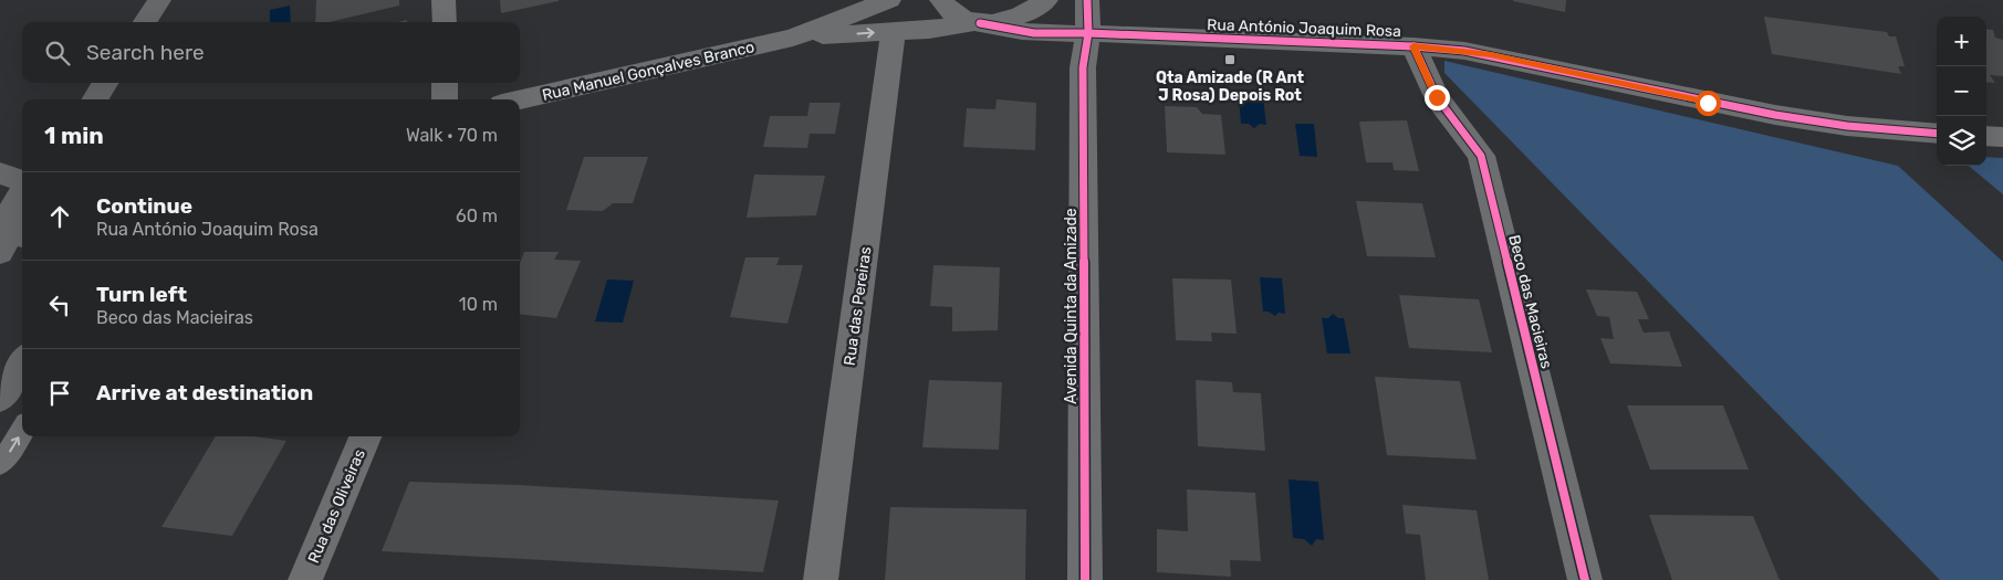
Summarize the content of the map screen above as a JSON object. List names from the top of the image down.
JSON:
{
  "streets": {
    "street": [
      "Rua António Joaquim Rosa",
      "Rua Manuel Gonçalves Branco",
      "Beco das Macieiras",
      "Rua das Pereiras",
      "Avenida Quinta da Amizade",
      "Rua das Oliveiras"
    ]
  },
  "crossings": [
    ["Rua António Joaquim Rosa", "Rua Manuel Gonçalves Branco"],
    ["Rua António Joaquim Rosa", "Beco das Macieiras"],
    ["Rua António Joaquim Rosa", "Avenida Quinta da Amizade"],
    ["Rua Manuel Gonçalves Branco", "Rua das Pereiras"]
  ],
  "places": {
    "transit": ["Qta Amizade (R Ant J Rosa) Depois Rot"]
  },
  "page": {
    "map_buttons": ["+", "−"],
    "search": "Search here",
    "heading": ["1 min", "Walk · 70 m"],
    "list": [
      ["Continue", "Rua António Joaquim Rosa", "60 m"],
      ["Turn left", "Beco das Macieiras", "10 m"],
      "Arrive at destination"
    ]
  }
}
